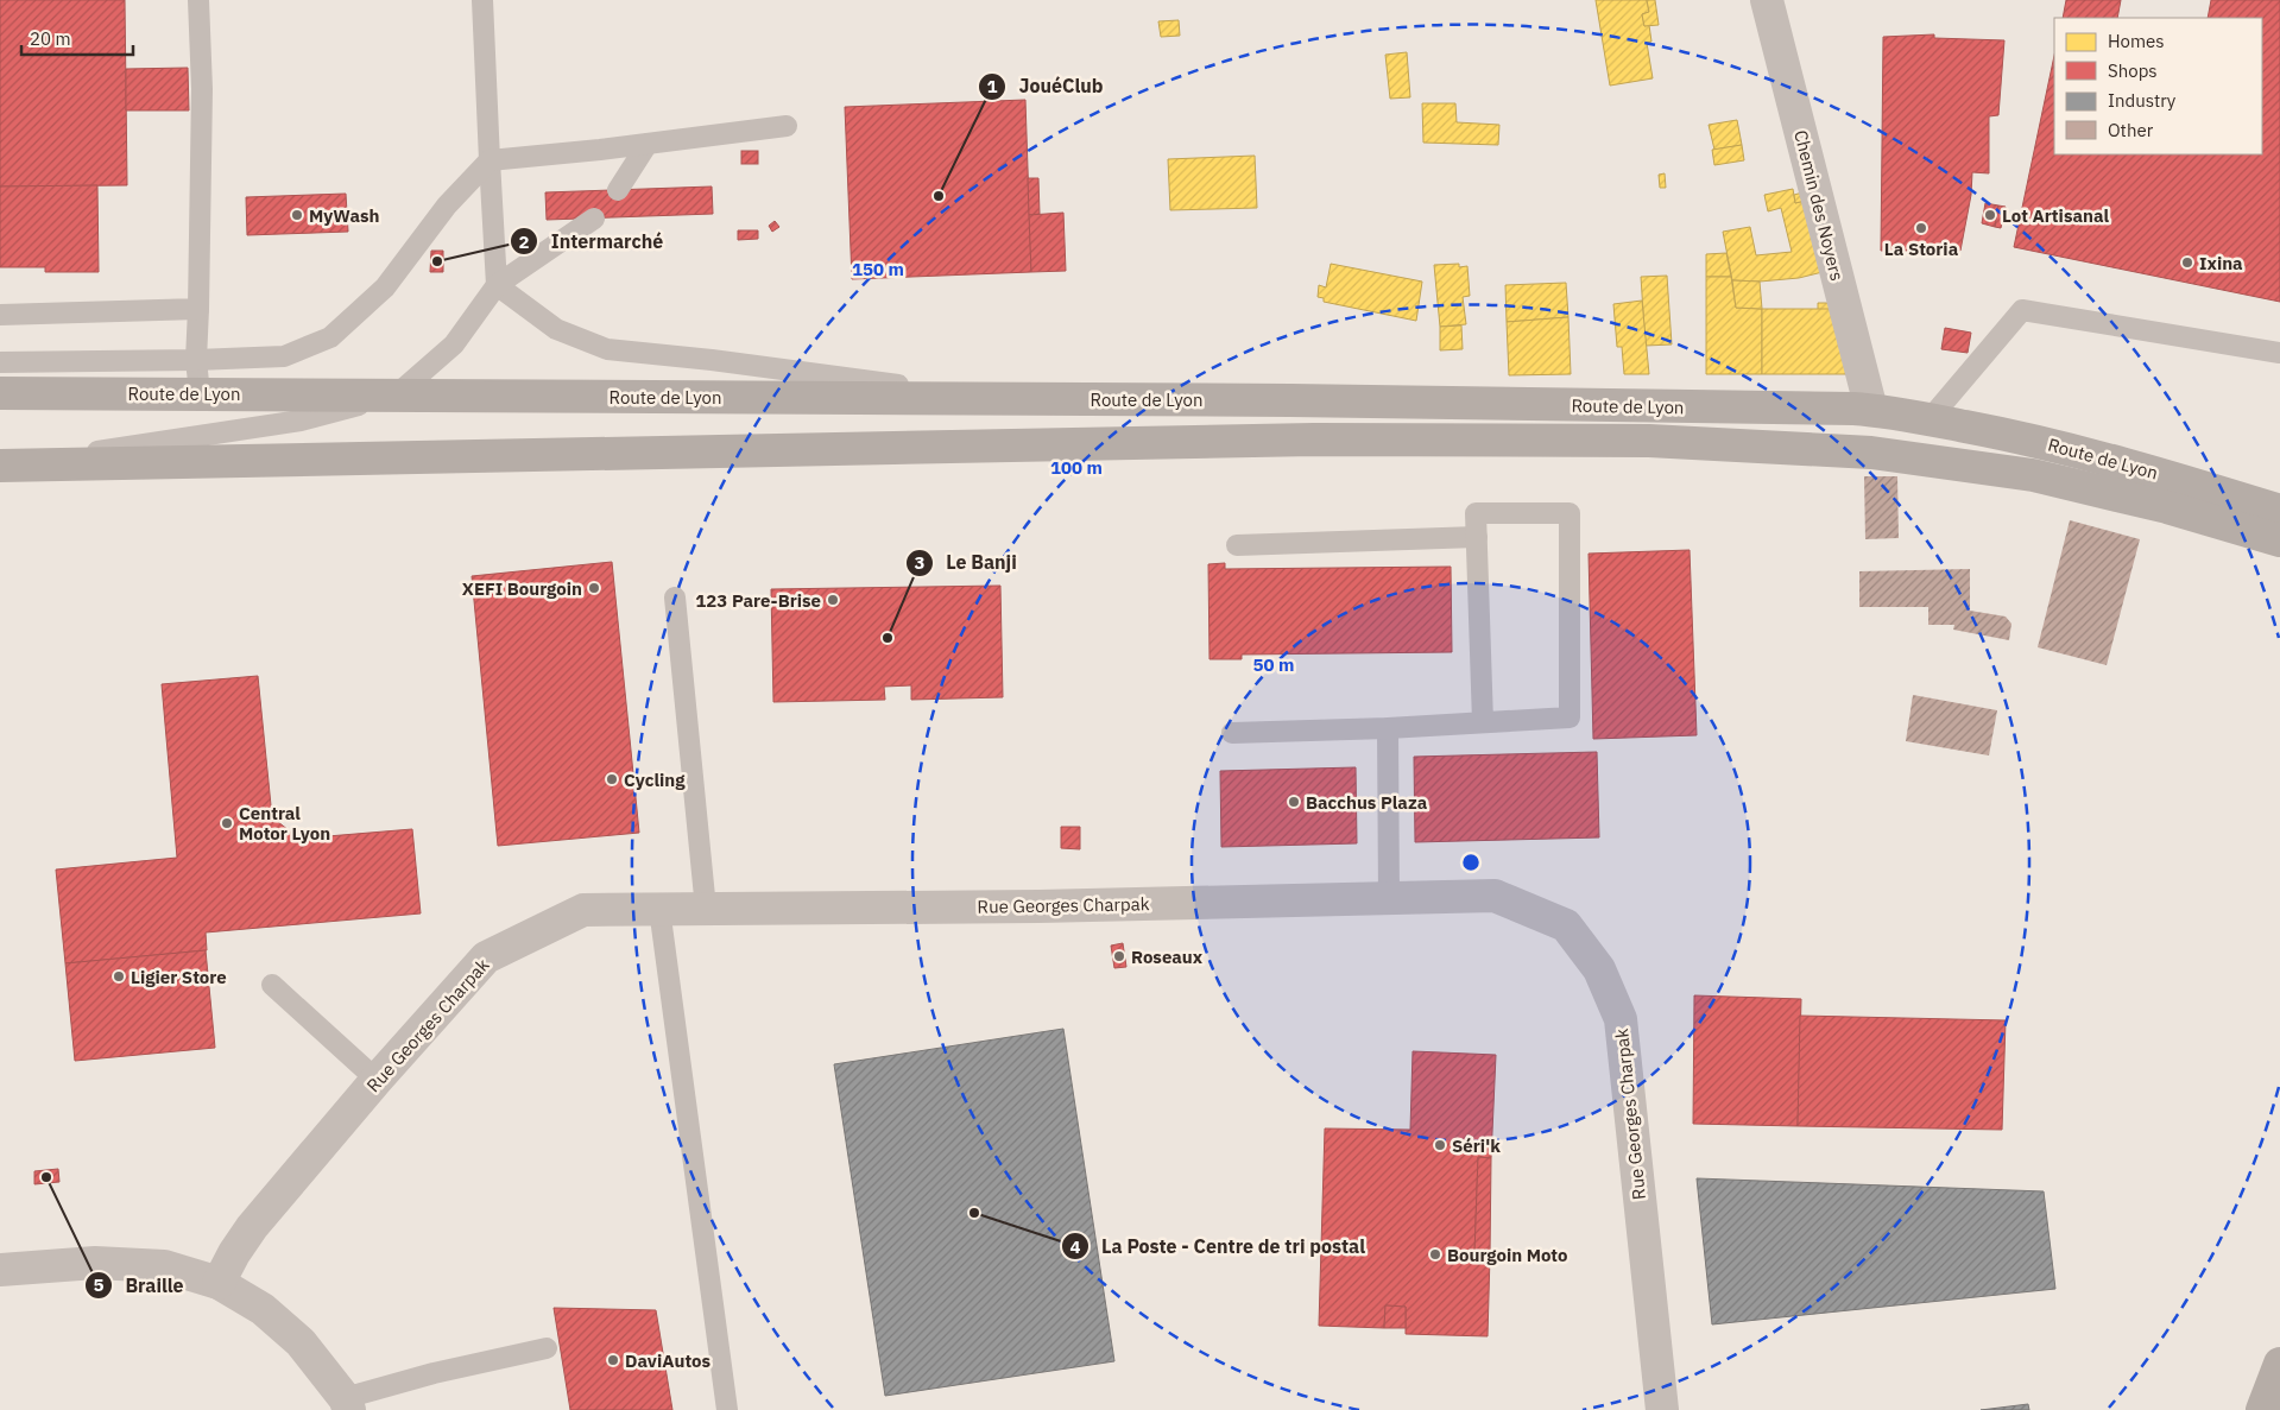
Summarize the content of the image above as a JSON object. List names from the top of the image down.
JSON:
{
  "streets": {
    "main road": ["Route de Lyon"],
    "street": ["Chemin des Noyers", "Rue Georges Charpak"]
  },
  "crossings": [
    ["Chemin des Noyers", "Route de Lyon"]
  ],
  "places": [
    "JouéClub",
    "MyWash",
    "Lot Artisanal",
    "La Storia",
    "Intermarché",
    "Ixina",
    "XEFI Bourgoin",
    "123 Pare-Brise",
    "Le Banji",
    "Cycling",
    "Bacchus Plaza",
    "Central Motor Lyon",
    "Roseaux",
    "Ligier Store",
    "Séri'k",
    "Braille",
    "La Poste - Centre de tri postal",
    "Bourgoin Moto",
    "DaviAutos"
  ],
  "legend": [
    "Homes",
    "Shops",
    "Industry",
    "Other"
  ],
  "scale_bar": "20 m",
  "rings": ["150 m", "100 m", "50 m"]
}
